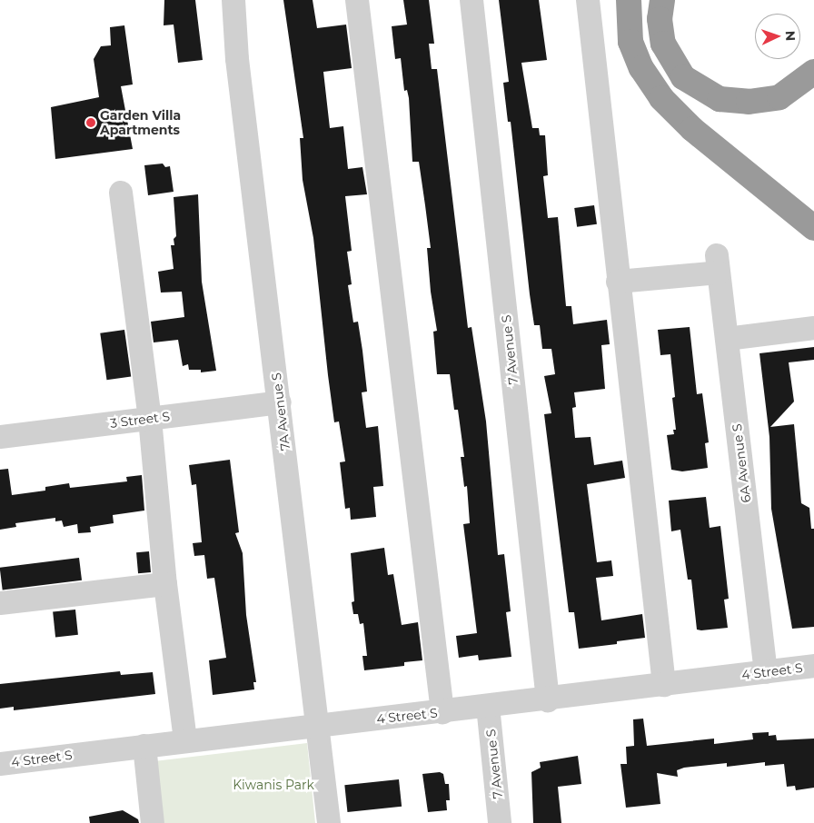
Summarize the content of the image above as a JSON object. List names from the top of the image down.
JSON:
{
  "streets": {
    "street": [
      "7 Avenue S",
      "7A Avenue S",
      "3 Street S",
      "6A Avenue S",
      "4 Street S"
    ]
  },
  "crossings": [
    ["7 Avenue S", "4 Street S"],
    ["7A Avenue S", "3 Street S"],
    ["7A Avenue S", "4 Street S"],
    ["6A Avenue S", "4 Street S"]
  ],
  "parks": ["Kiwanis Park"],
  "places": ["Garden Villa Apartments"],
  "north": "right"
}
